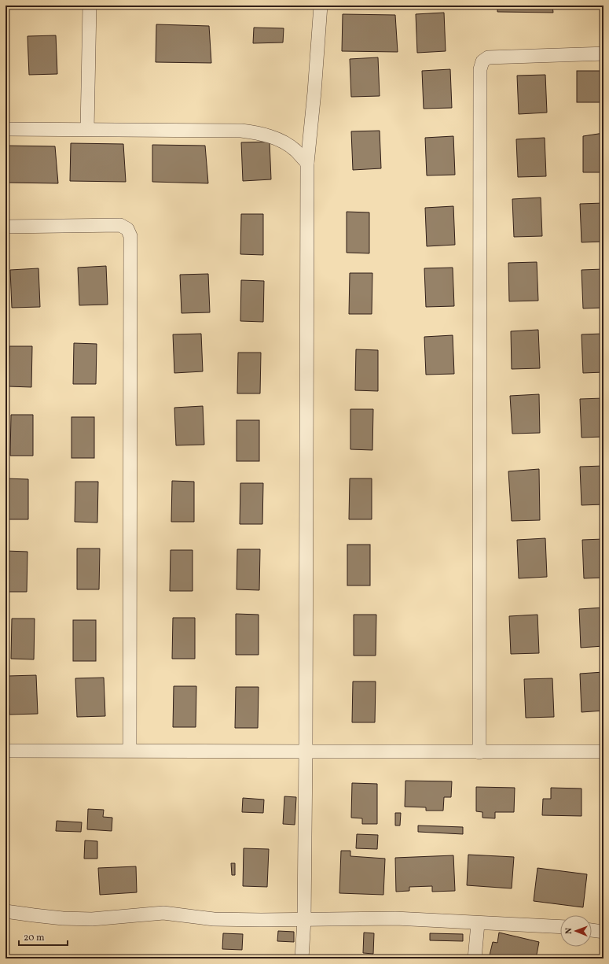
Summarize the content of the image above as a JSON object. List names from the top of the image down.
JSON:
{
  "scale_bar": "20 m",
  "north": "left"
}
